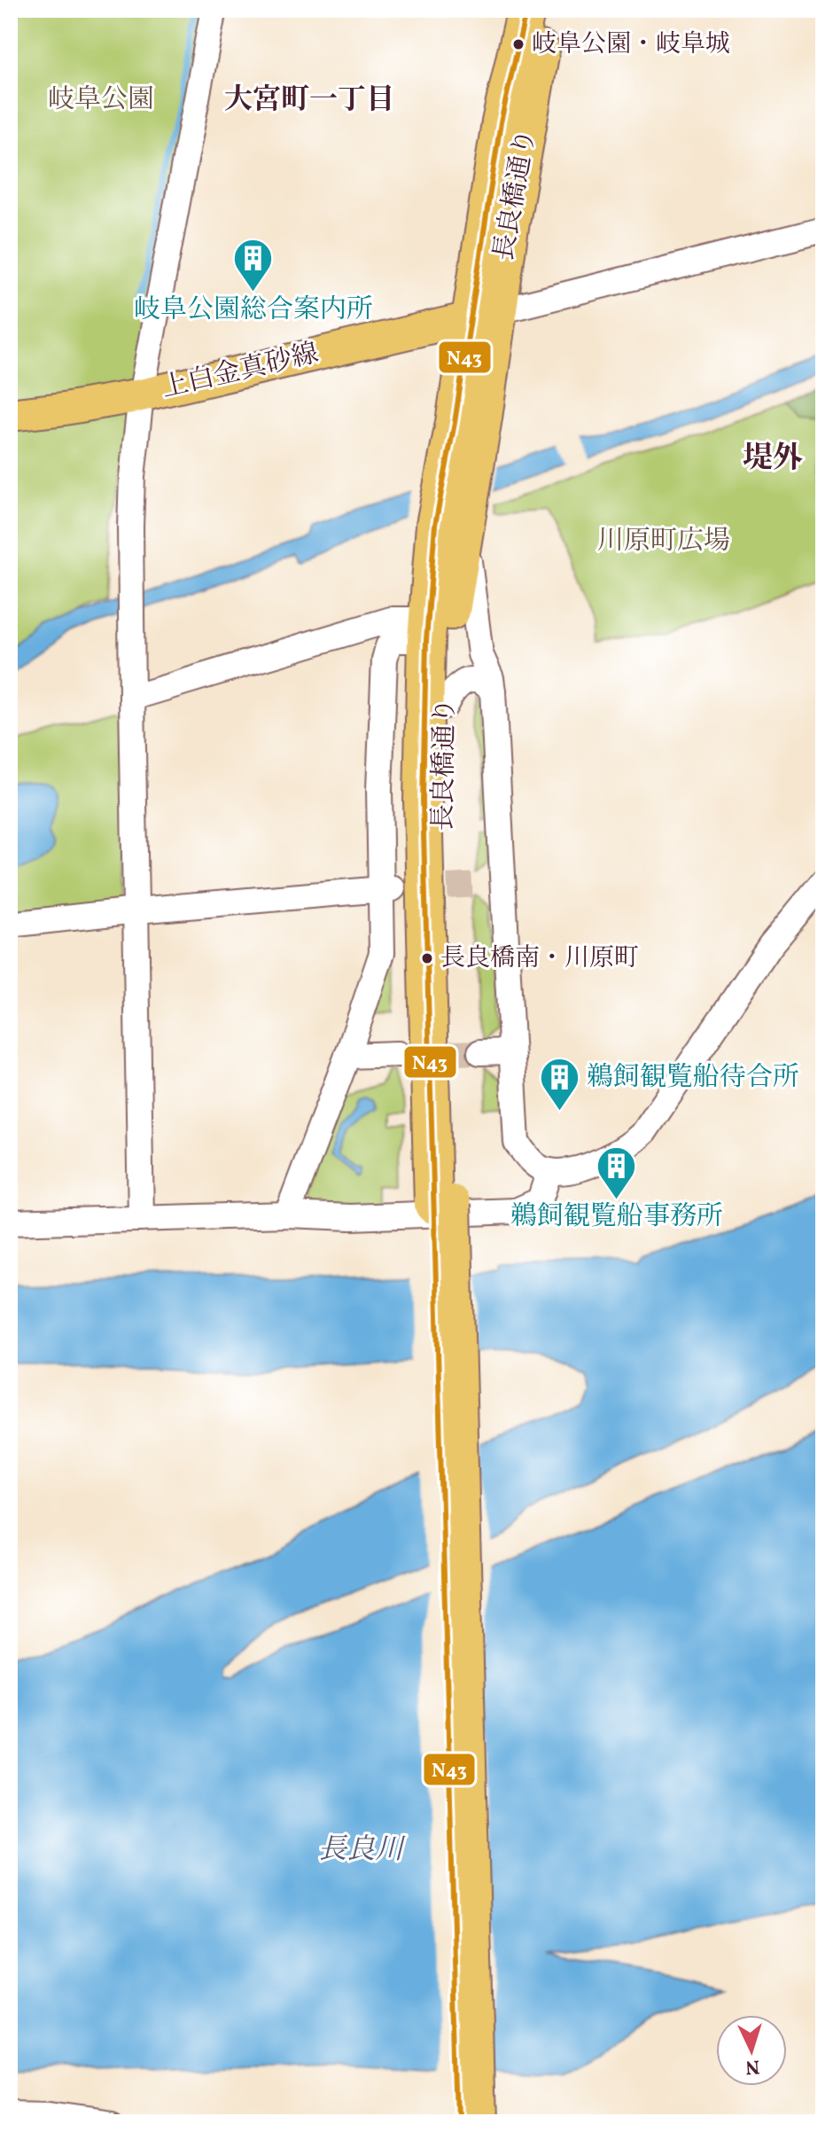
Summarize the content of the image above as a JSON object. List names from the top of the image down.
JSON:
{
  "streets": {
    "highway": ["長良橋通り"],
    "main road": ["上白金真砂線"]
  },
  "crossings": [
    ["長良橋通り", "上白金真砂線"]
  ],
  "districts": ["大宮町一丁目", "堤外"],
  "water": ["長良川"],
  "parks": ["岐阜公園", "川原町広場"],
  "places": {
    "other": ["岐阜公園・岐阜城", "長良橋南・川原町"],
    "building": ["岐阜公園総合案内所", "鵜飼観覧船待合所", "鵜飼観覧船事務所"]
  },
  "lines": ["transit line N43"],
  "north": "bottom"
}
